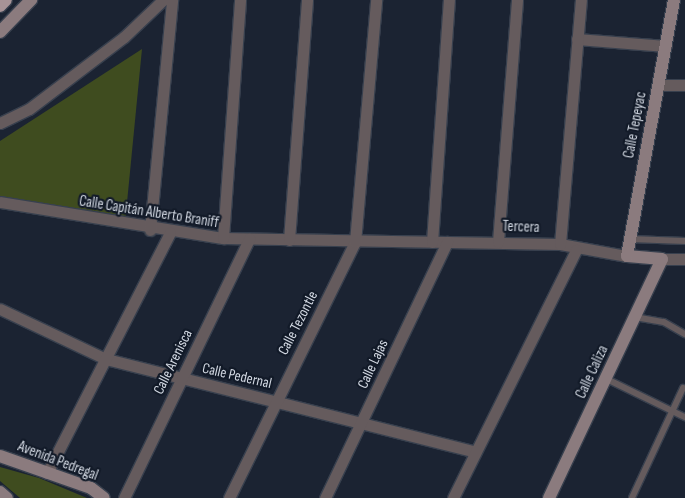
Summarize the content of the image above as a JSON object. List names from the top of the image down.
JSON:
{
  "streets": {
    "street": [
      "Calle Tepeyac",
      "Calle Capitán Alberto Braniff",
      "Tercera",
      "Calle Tezontle",
      "Calle Arenisca",
      "Calle Lajas",
      "Calle Caliza",
      "Calle Pedernal",
      "Avenida Pedregal"
    ]
  },
  "crossings": [
    ["Calle Tepeyac", "Tercera"],
    ["Calle Capitán Alberto Braniff", "Tercera"],
    ["Calle Capitán Alberto Braniff", "Calle Tezontle"],
    ["Calle Capitán Alberto Braniff", "Calle Arenisca"],
    ["Tercera", "Calle Tezontle"],
    ["Tercera", "Calle Lajas"],
    ["Tercera", "Calle Caliza"],
    ["Calle Tezontle", "Calle Pedernal"],
    ["Calle Arenisca", "Calle Pedernal"],
    ["Calle Lajas", "Calle Pedernal"]
  ]
}
